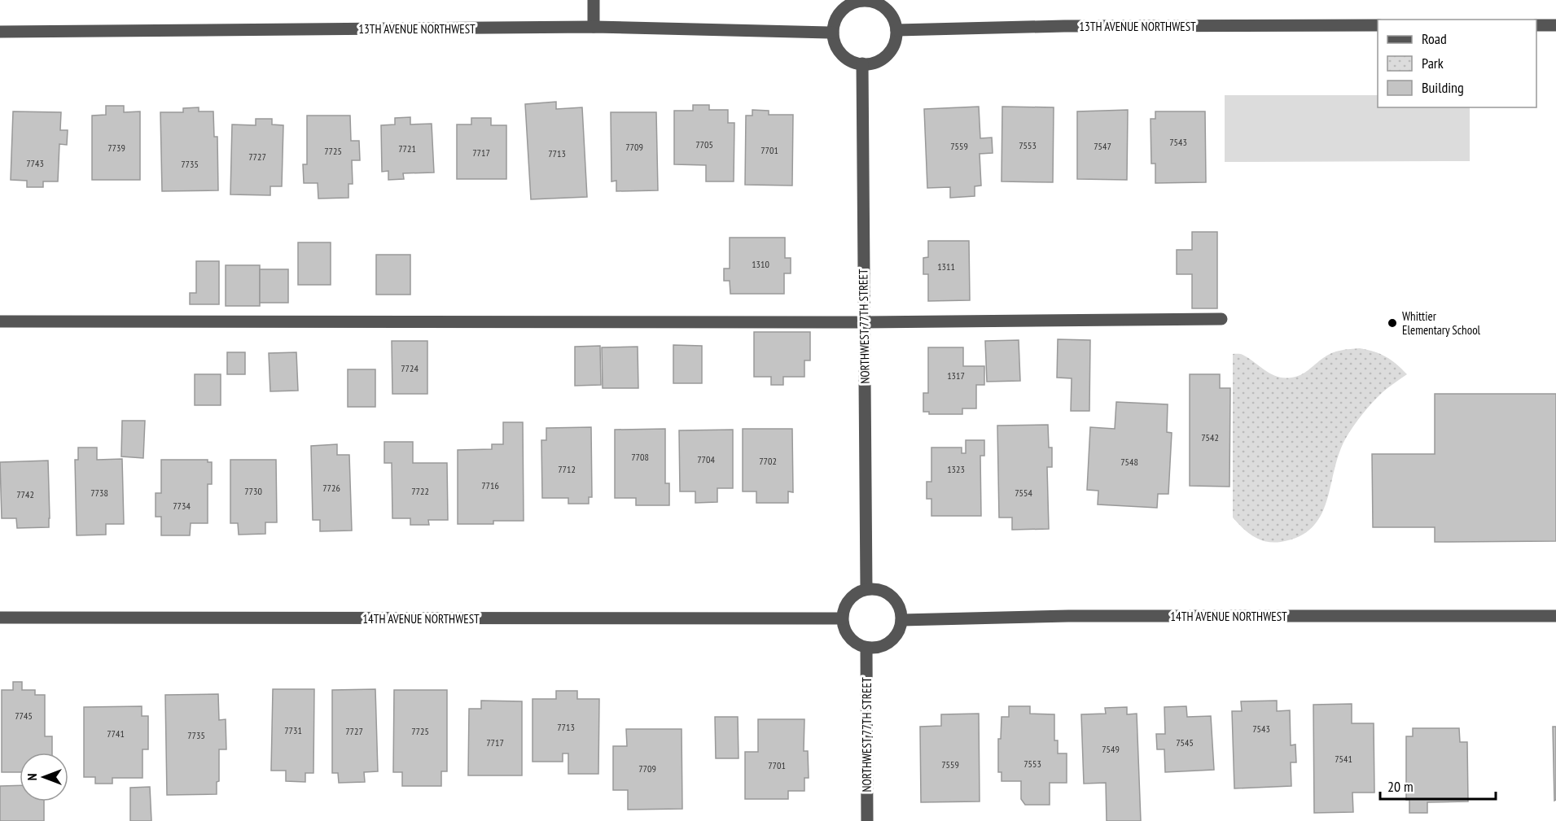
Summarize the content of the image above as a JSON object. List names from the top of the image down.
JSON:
{
  "streets": {
    "street": ["13TH AVENUE NORTHWEST", "NORTHWEST 77TH STREET", "14TH AVENUE NORTHWEST"]
  },
  "crossings": [
    ["13TH AVENUE NORTHWEST", "NORTHWEST 77TH STREET"],
    ["NORTHWEST 77TH STREET", "14TH AVENUE NORTHWEST"]
  ],
  "places": ["Whittier Elementary School"],
  "house_numbers": [
    "7543",
    "7705",
    "7553",
    "7559",
    "7547",
    "7709",
    "7739",
    "7721",
    "7701",
    "7725",
    "7717",
    "7713",
    "7727",
    "7743",
    "7735",
    "1310",
    "1311",
    "7724",
    "1317",
    "7542",
    "7708",
    "7704",
    "7702",
    "7548",
    "7712",
    "1323",
    "7716",
    "7726",
    "7730",
    "7722",
    "7738",
    "7554",
    "7742",
    "7734",
    "7745",
    "7713",
    "7543",
    "7731",
    "7727",
    "7725",
    "7741",
    "7735",
    "7717",
    "7545",
    "7549",
    "7541",
    "7553",
    "7559",
    "7701",
    "7709"
  ],
  "legend": ["Road", "Park", "Building"],
  "scale_bar": "20 m",
  "north": "left"
}
